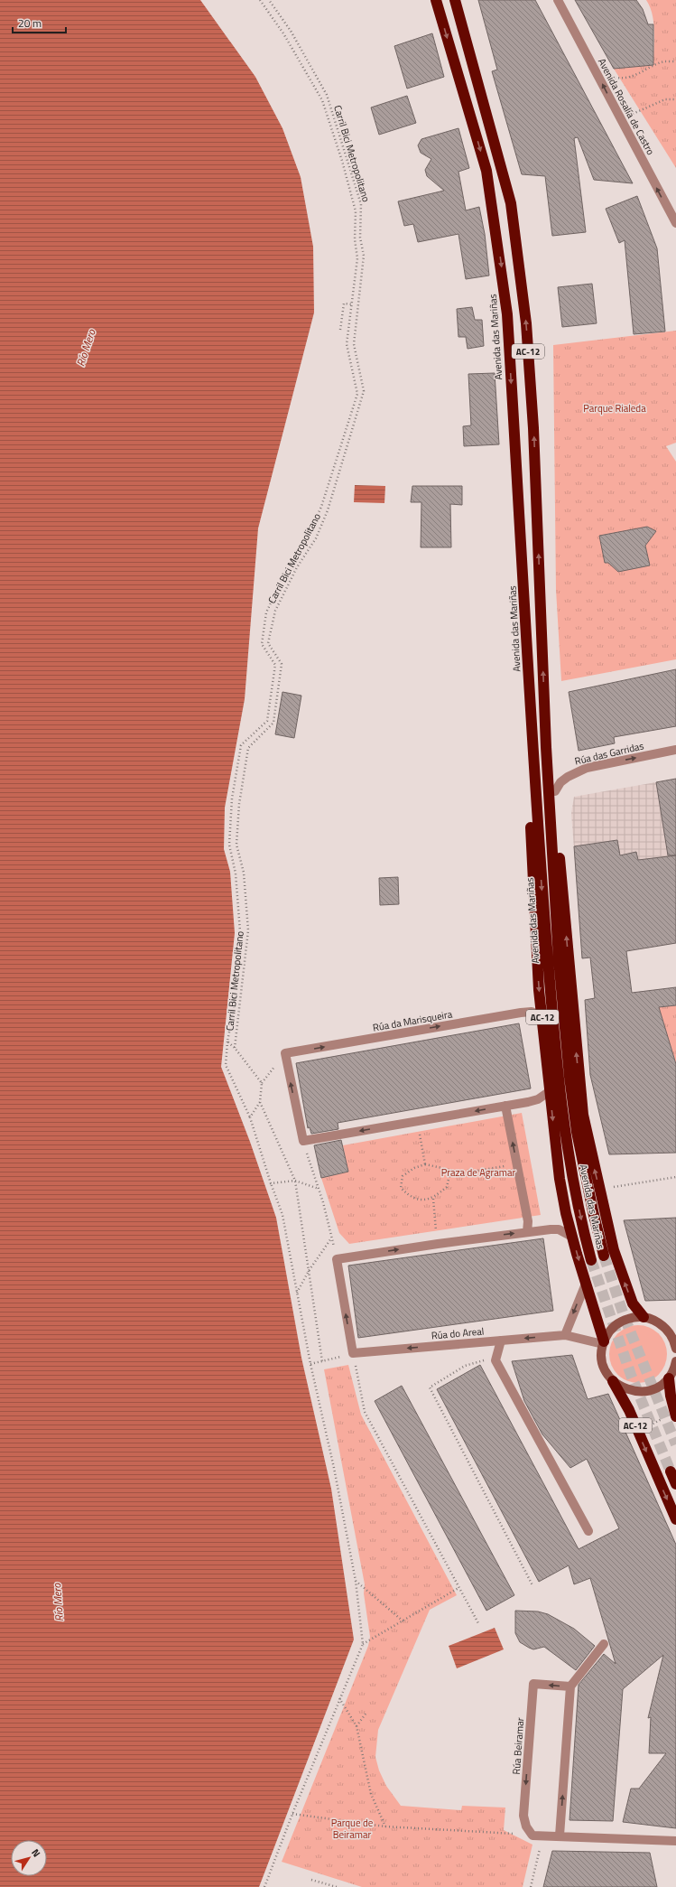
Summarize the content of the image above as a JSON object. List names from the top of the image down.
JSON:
{
  "streets": {
    "highway": ["Avenida das Mariñas", "AC-12"],
    "street": [
      "Avenida Rosalía de Castro",
      "Rúa das Garridas",
      "Rúa da Marisqueira",
      "Rúa do Areal",
      "Rúa Beiramar"
    ],
    "path": ["Carril Bici Metropolitano"]
  },
  "crossings": [
    ["Avenida das Mariñas", "AC-12"],
    ["AC-12", "Rúa das Garridas"],
    ["AC-12", "Rúa da Marisqueira"],
    ["AC-12", "Rúa do Areal"]
  ],
  "one_way": ["Avenida Rosalía de Castro", "Rúa das Garridas", "Rúa do Areal"],
  "water": ["Río Mero"],
  "parks": ["Parque Rialeda", "Praza de Agramar", "Parque de Beiramar"],
  "scale_bar": "20 m",
  "north": "top right"
}
